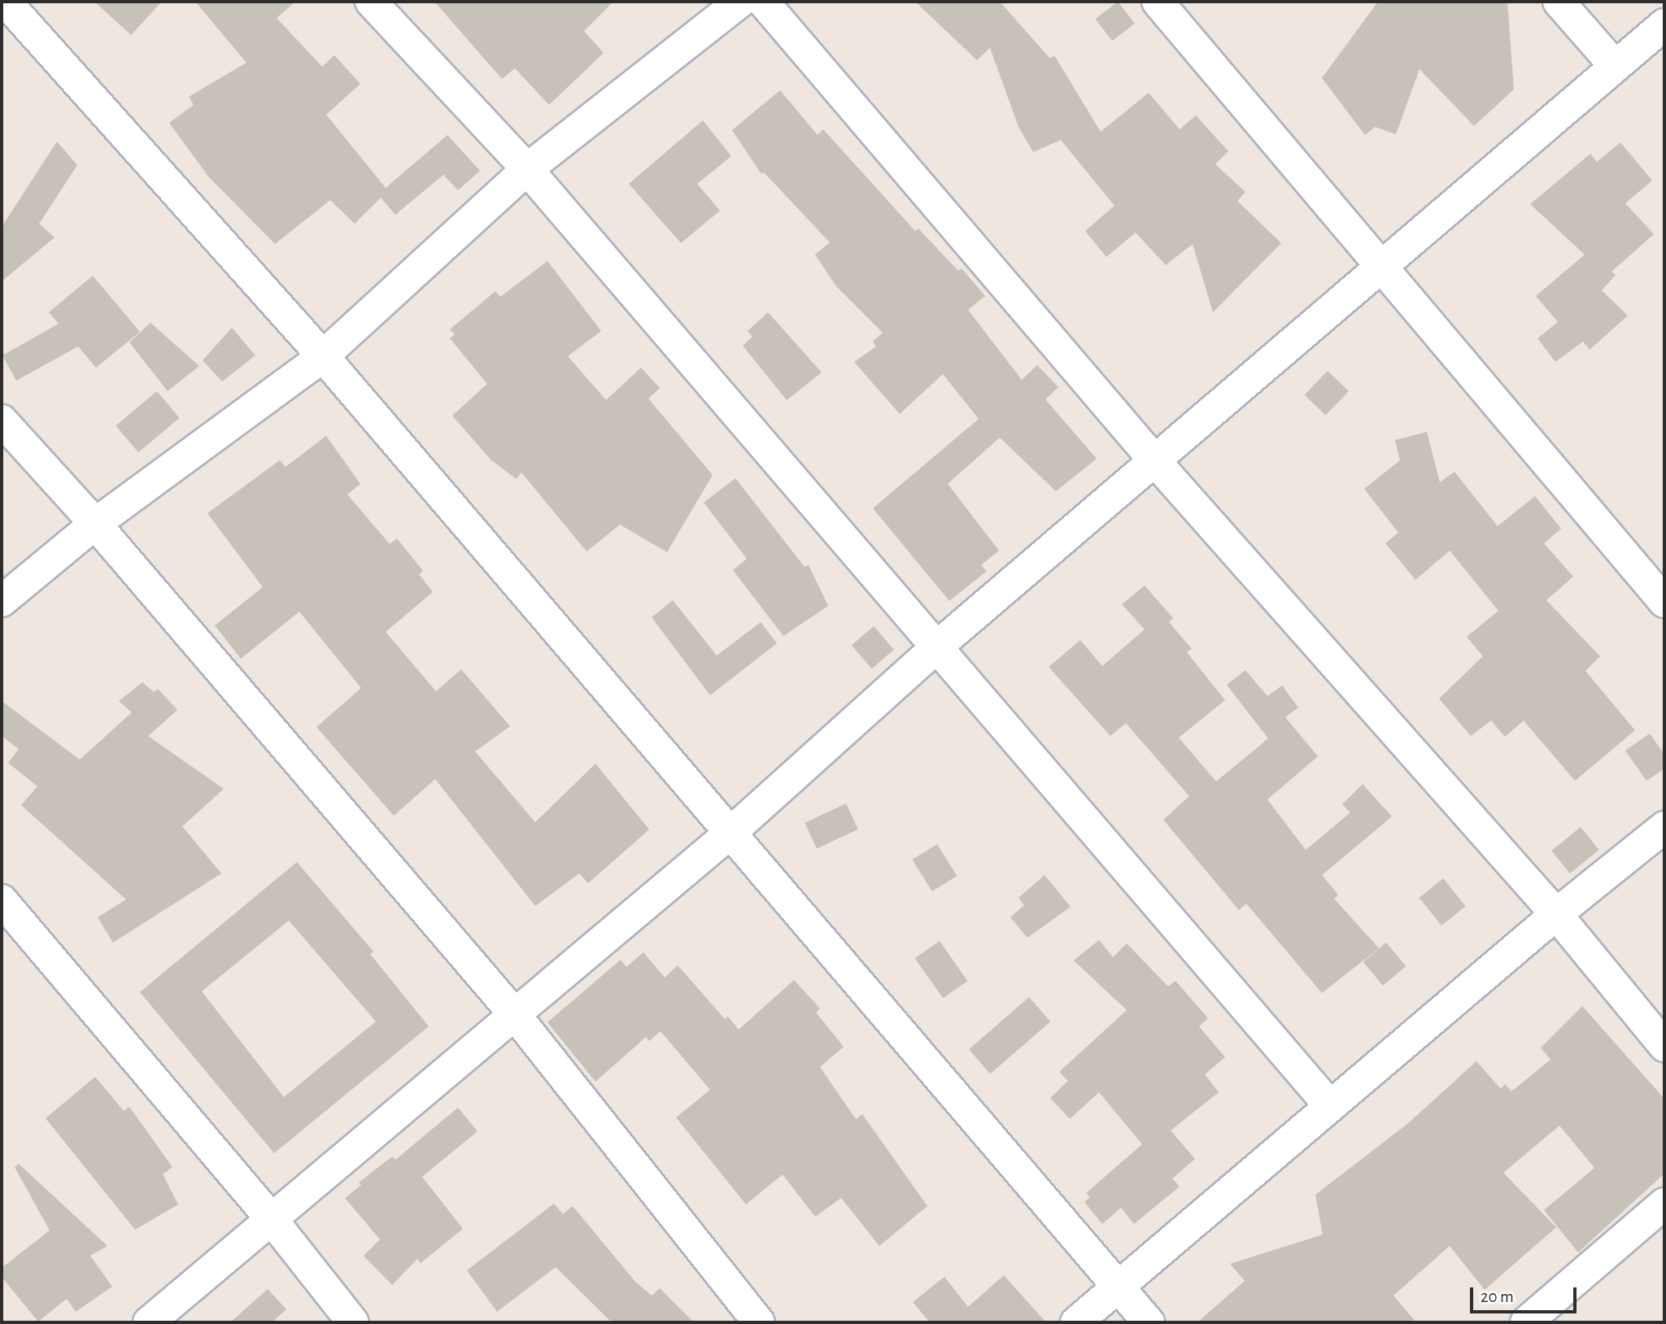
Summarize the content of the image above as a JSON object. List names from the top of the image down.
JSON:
{
  "scale_bar": "20 m"
}
